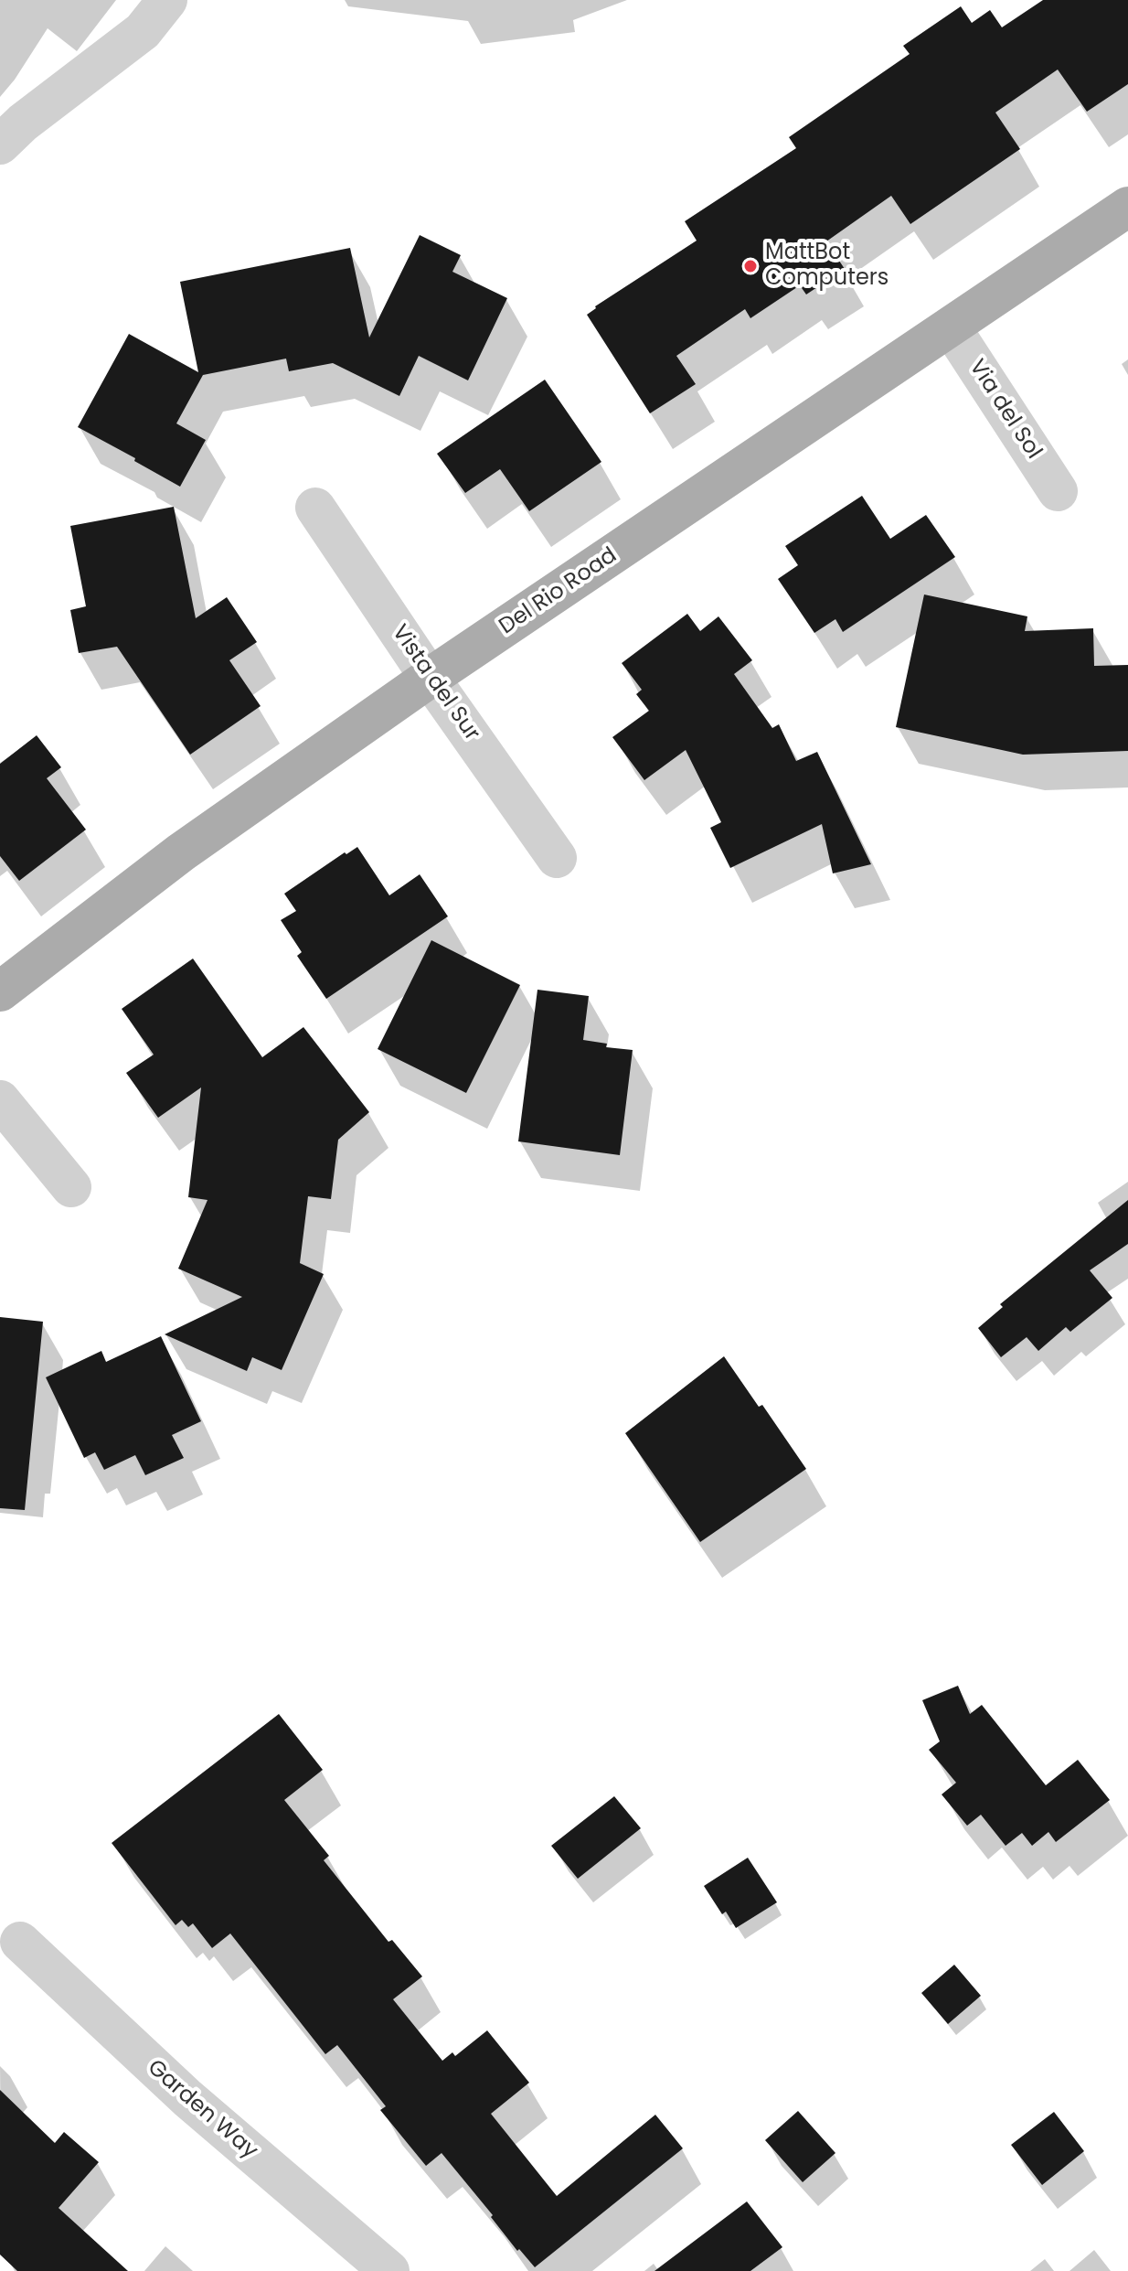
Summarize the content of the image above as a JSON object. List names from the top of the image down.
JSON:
{
  "streets": {
    "main road": ["Del Rio Road"],
    "street": ["Via del Sol", "Vista del Sur", "Garden Way"]
  },
  "crossings": [
    ["Via del Sol", "Del Rio Road"],
    ["Del Rio Road", "Vista del Sur"]
  ],
  "places": ["MattBot Computers"]
}
